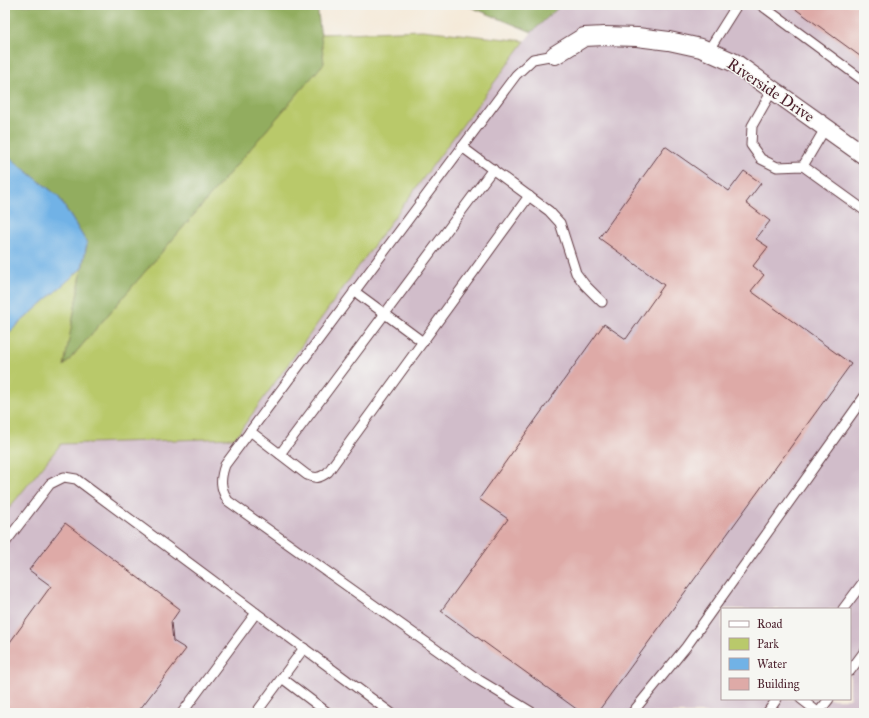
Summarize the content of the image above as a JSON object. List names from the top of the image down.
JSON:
{
  "streets": {
    "street": ["Riverside Drive"]
  },
  "legend": [
    "Road",
    "Park",
    "Water",
    "Building"
  ]
}
